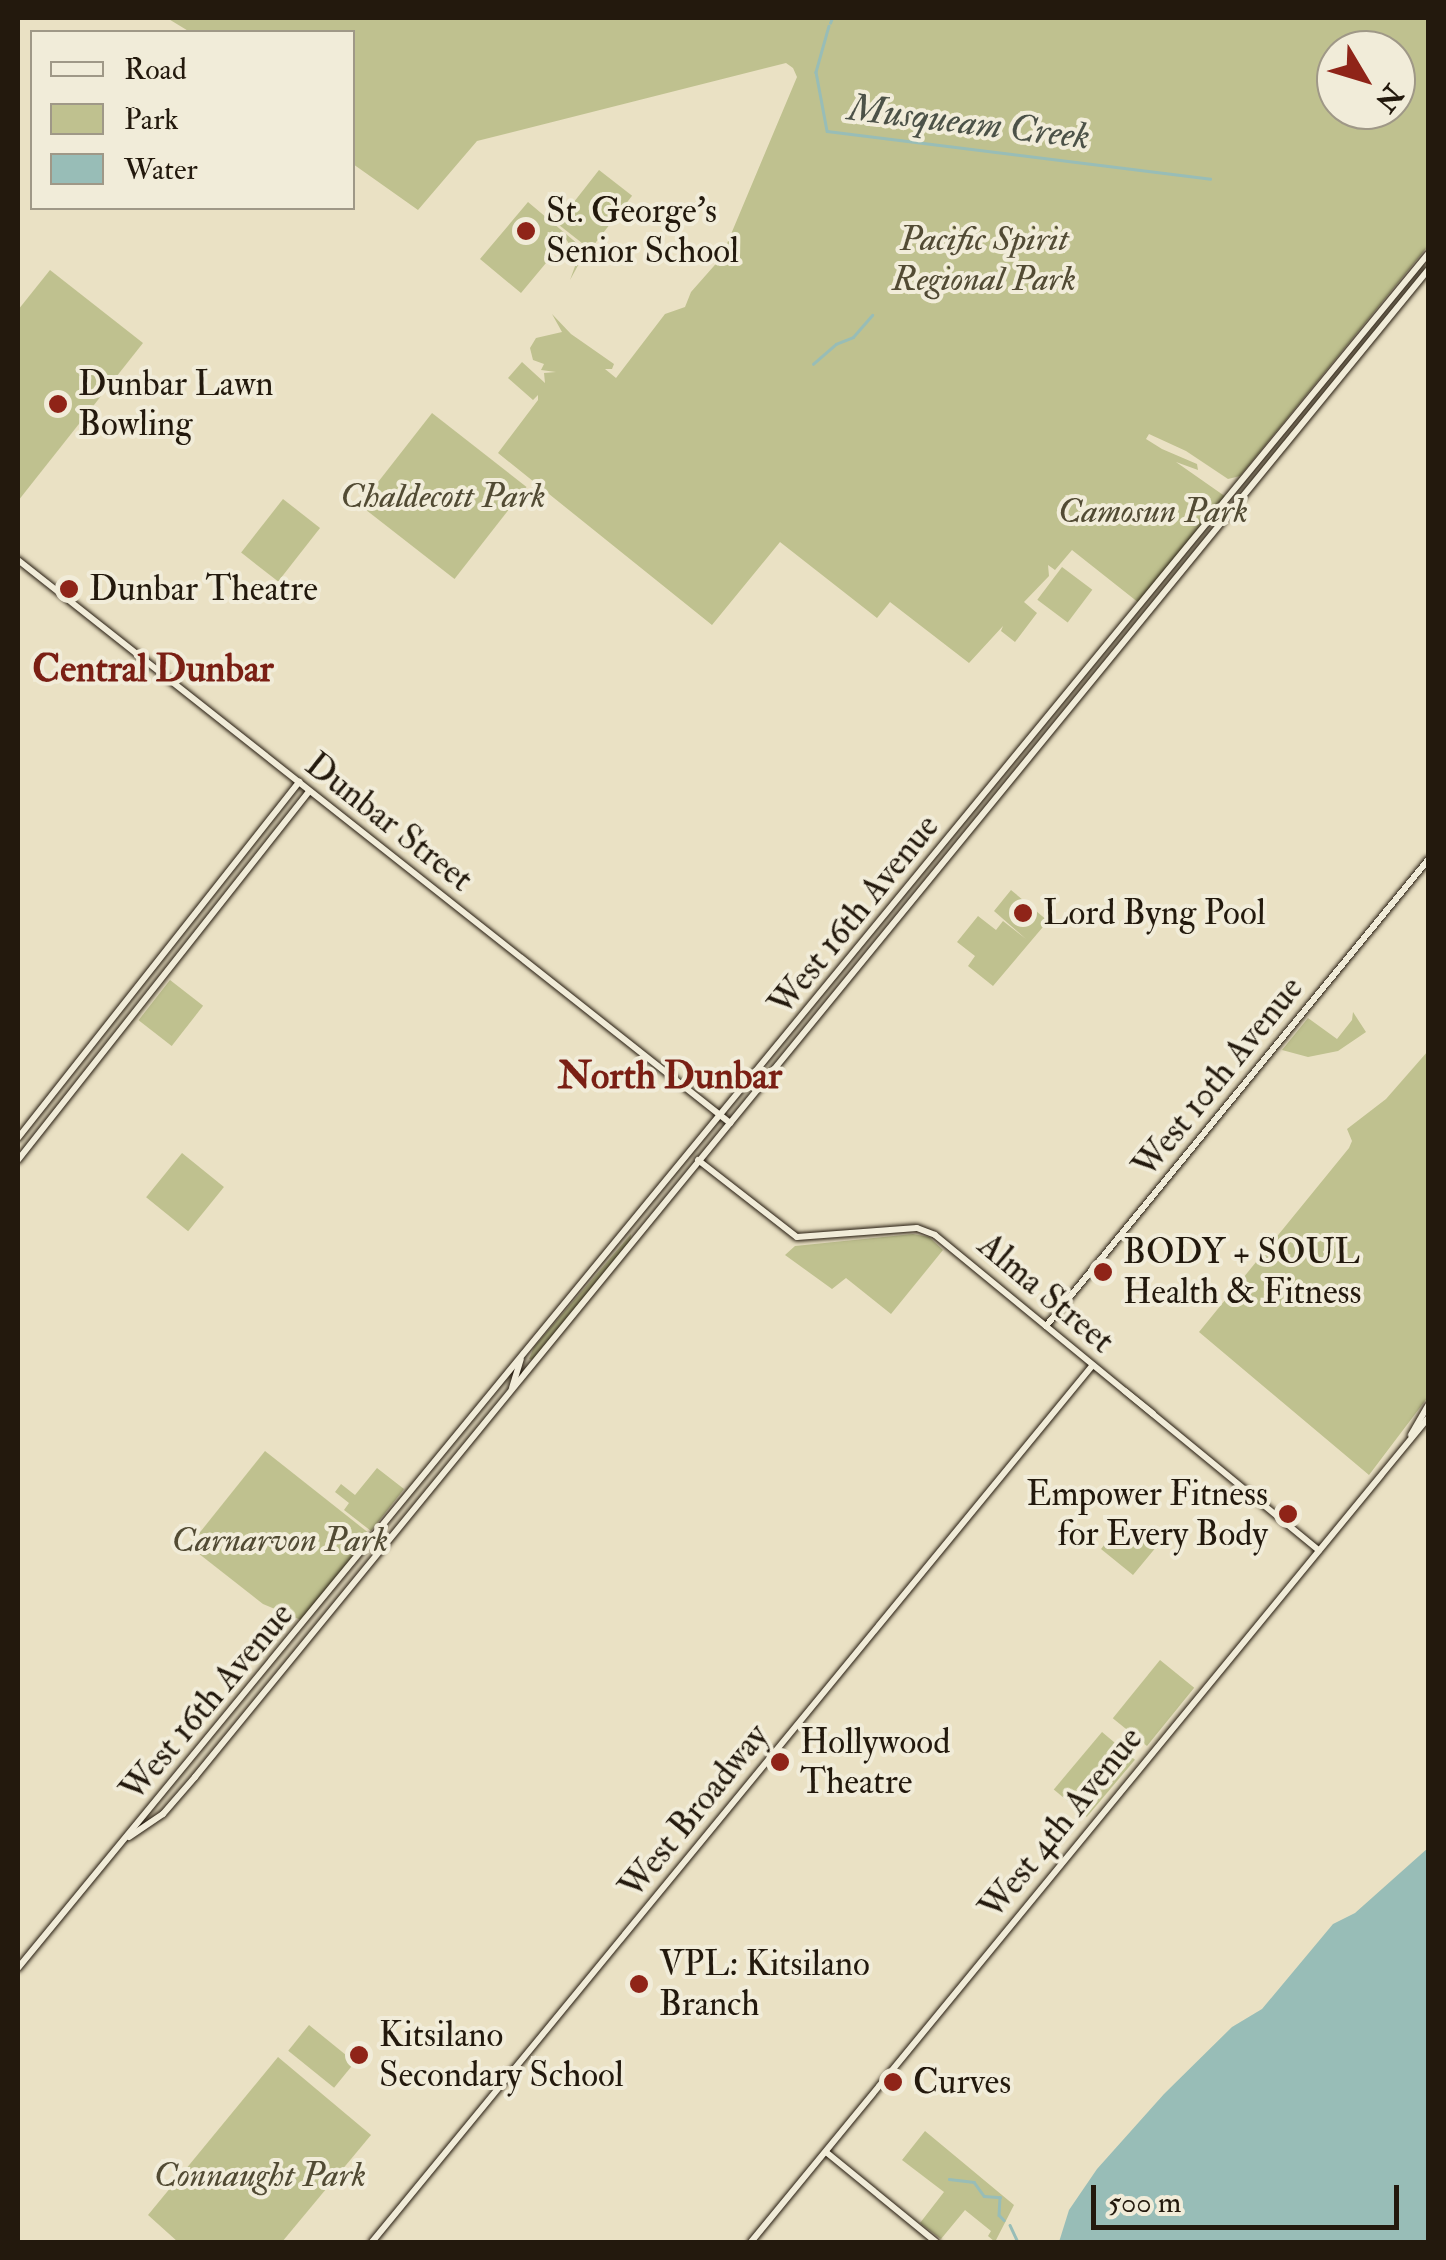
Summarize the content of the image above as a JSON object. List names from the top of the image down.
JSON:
{
  "streets": {
    "main road": [
      "Dunbar Street",
      "West 16th Avenue",
      "West 10th Avenue",
      "Alma Street",
      "West Broadway",
      "West 4th Avenue"
    ]
  },
  "crossings": [
    ["Dunbar Street", "West 16th Avenue"],
    ["West 16th Avenue", "Alma Street"],
    ["West 10th Avenue", "Alma Street"],
    ["Alma Street", "West Broadway"],
    ["Alma Street", "West 4th Avenue"]
  ],
  "districts": ["Central Dunbar", "North Dunbar"],
  "water": ["Musqueam Creek"],
  "parks": [
    "Pacific Spirit Regional Park",
    "Chaldecott Park",
    "Camosun Park",
    "Carnarvon Park",
    "Connaught Park"
  ],
  "places": [
    "St. George's Senior School",
    "Dunbar Lawn Bowling",
    "Dunbar Theatre",
    "Lord Byng Pool",
    "BODY + SOUL Health & Fitness",
    "Empower Fitness for Every Body",
    "Hollywood Theatre",
    "VPL: Kitsilano Branch",
    "Kitsilano Secondary School",
    "Curves"
  ],
  "legend": ["Road", "Park", "Water"],
  "scale_bar": "500 m",
  "north": "bottom right"
}
